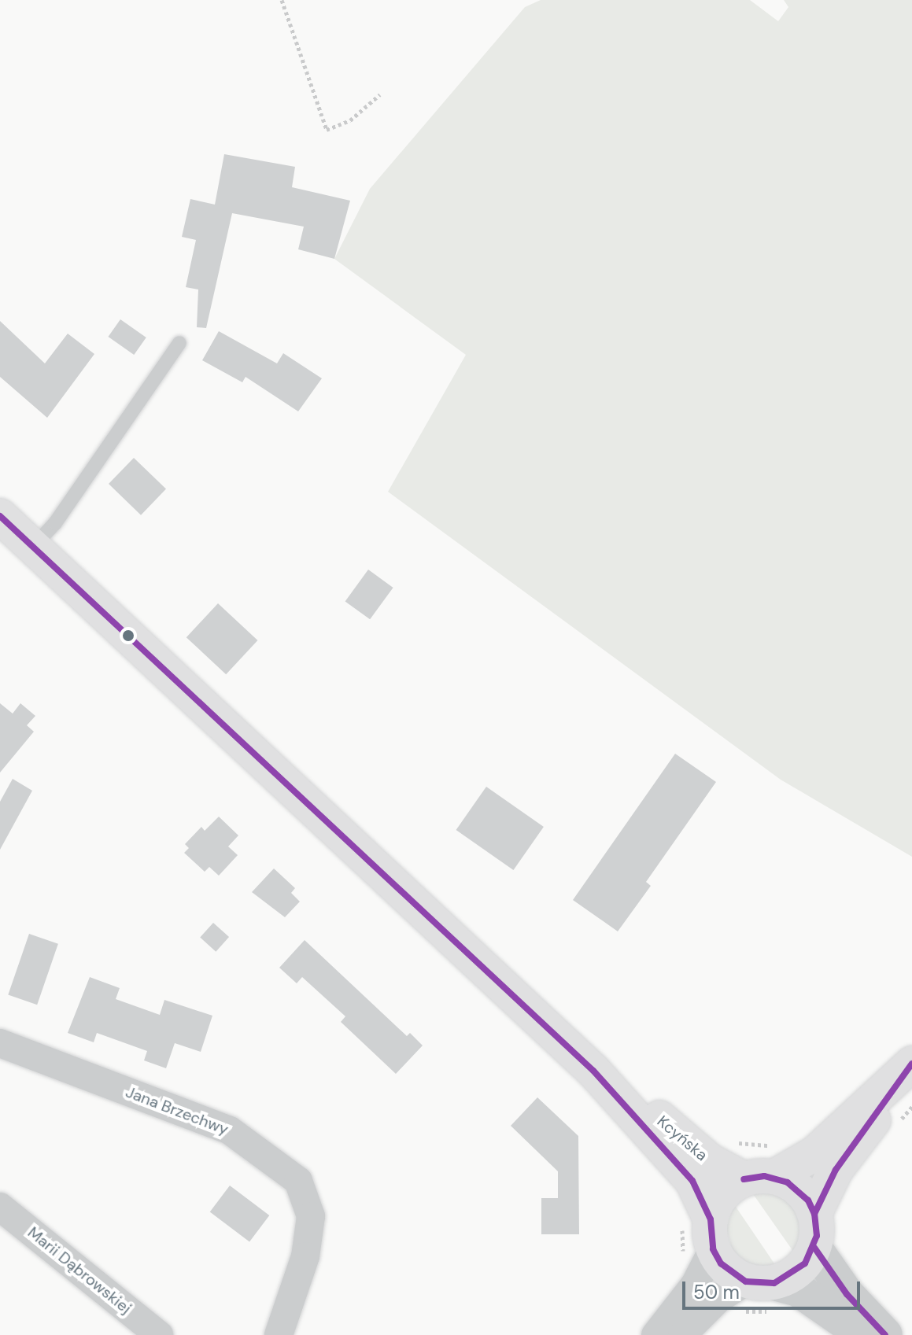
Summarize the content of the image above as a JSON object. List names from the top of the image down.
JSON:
{
  "streets": {
    "main road": ["Kcyńska"],
    "street": ["Jana Brzechwy", "Marii Dąbrowskiej"]
  },
  "scale_bar": "50 m"
}
